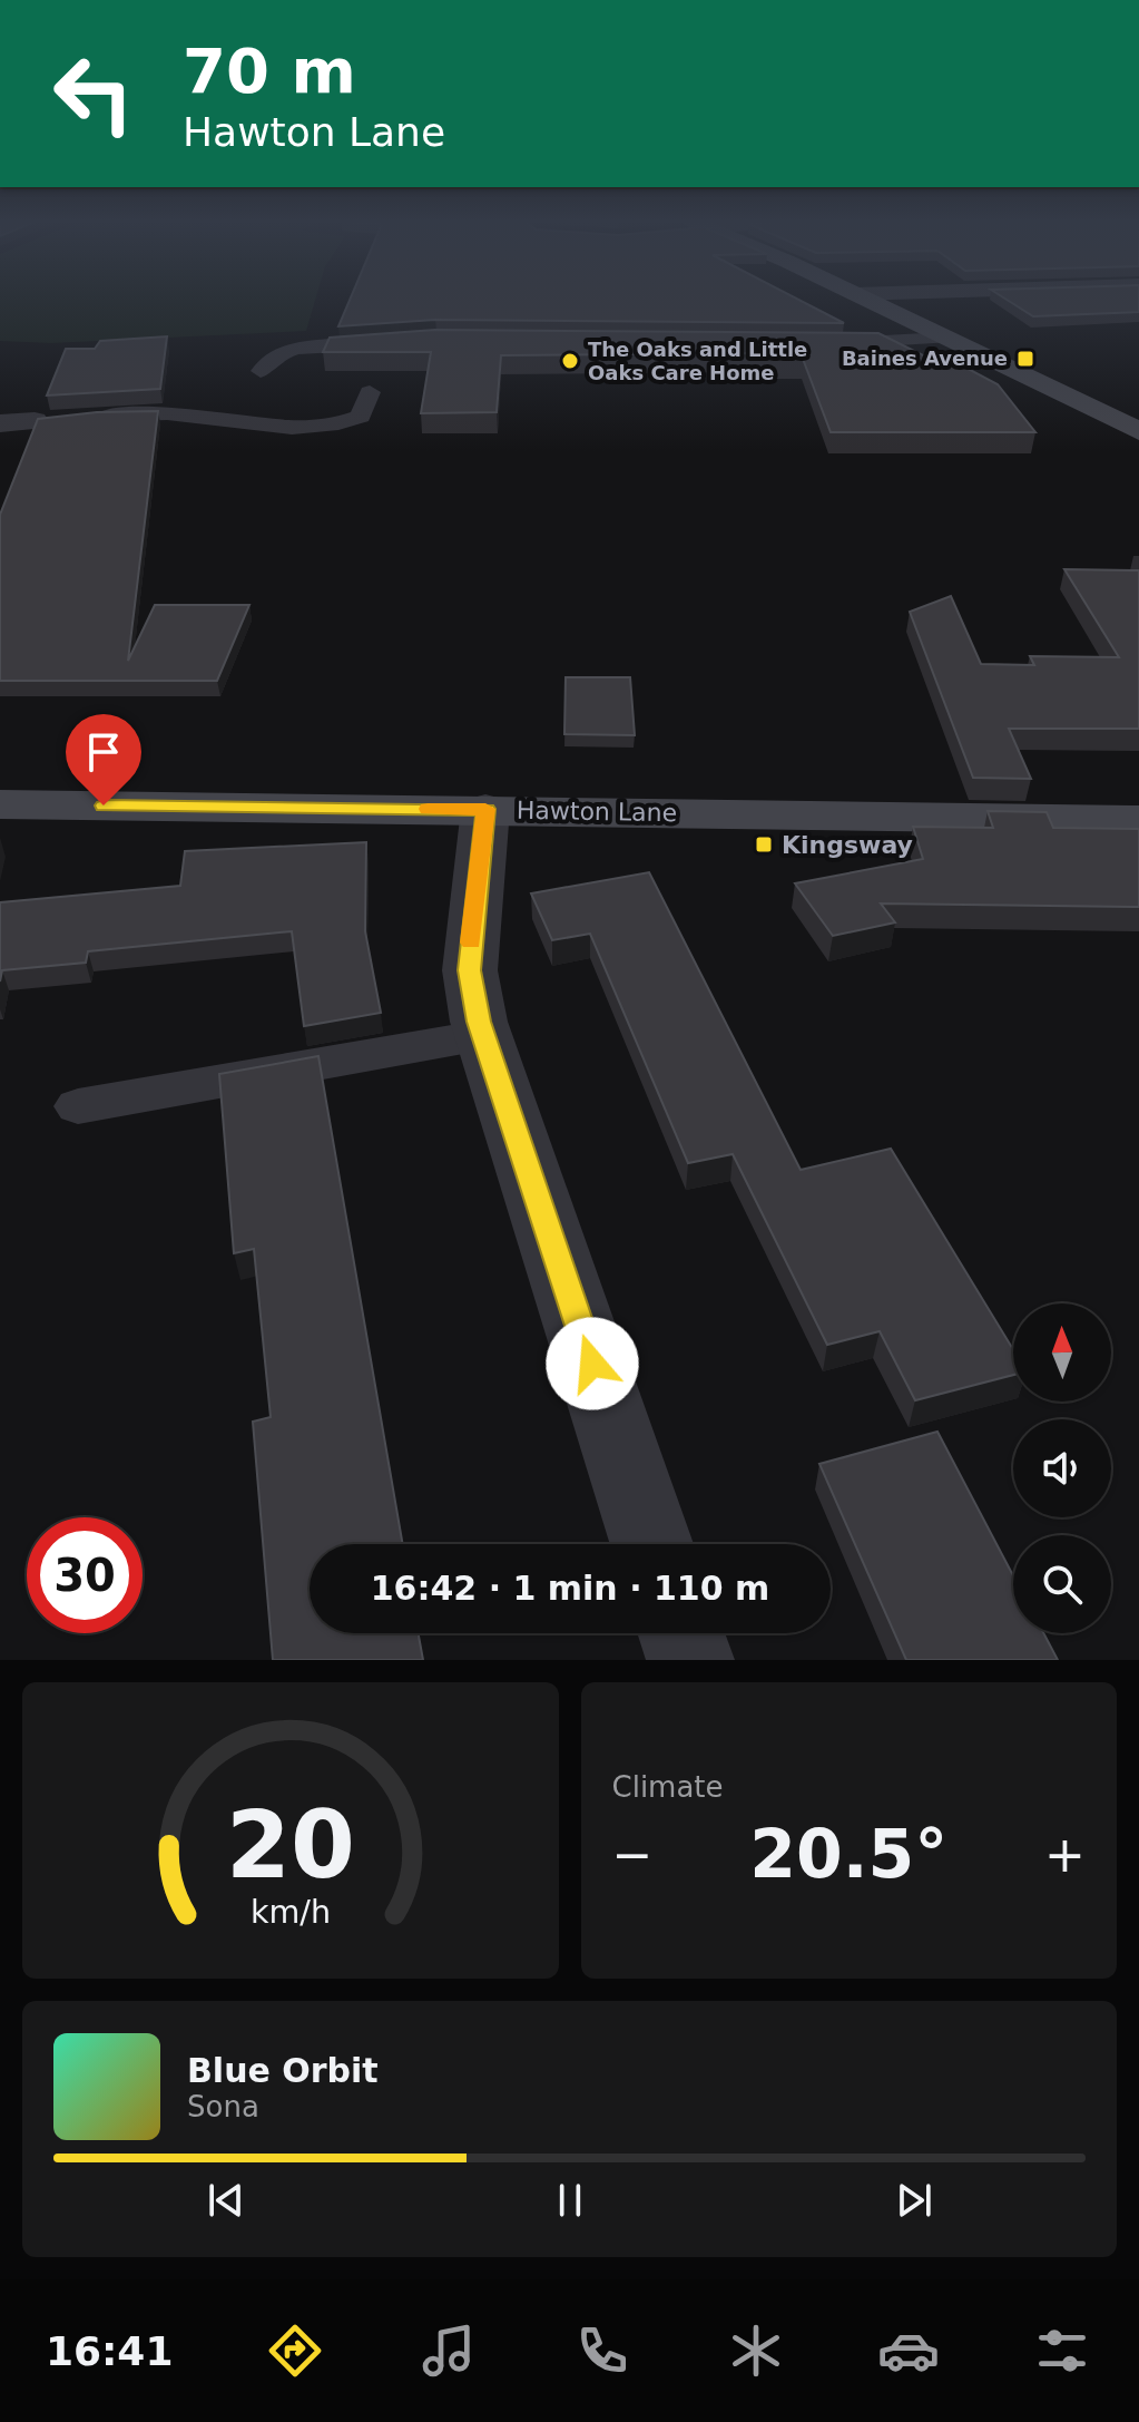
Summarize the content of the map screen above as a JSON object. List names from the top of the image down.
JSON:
{
  "streets": {
    "main road": ["Hawton Lane"]
  },
  "places": {
    "transit": ["Baines Avenue", "Kingsway"],
    "other": ["The Oaks and Little Oaks Care Home"]
  },
  "north": "top",
  "page": {
    "turn": ["70 m", "Hawton Lane"],
    "limit": "30",
    "trip": "16:42 · 1 min · 110 m",
    "tile": "Climate",
    "heat": ["−", "20.5°", "+"],
    "song": ["Blue Orbit", "Sona"],
    "tabs": "16:41",
    "gauge": ["20", "km/h"]
  }
}
